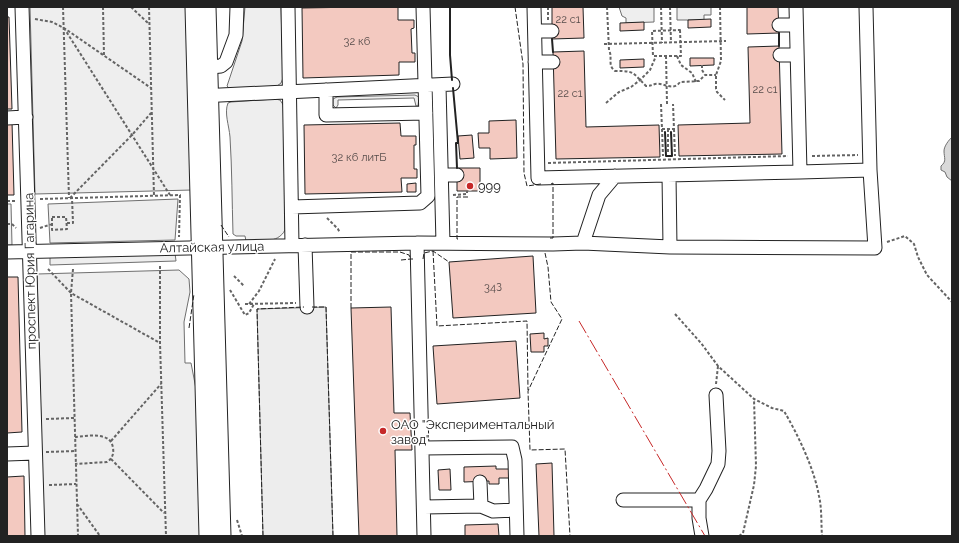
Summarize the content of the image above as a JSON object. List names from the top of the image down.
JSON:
{
  "streets": {
    "street": ["Алтайская улица", "проспект Юрия Гагарина"]
  },
  "crossings": [
    ["Алтайская улица", "проспект Юрия Гагарина"]
  ],
  "places": ["999", "ОАО \"Экспериментальный завод\""],
  "house_numbers": [
    "22 с1",
    "32 к6",
    "22 с1",
    "22 с1",
    "32 к6 литБ",
    "34З"
  ]
}
